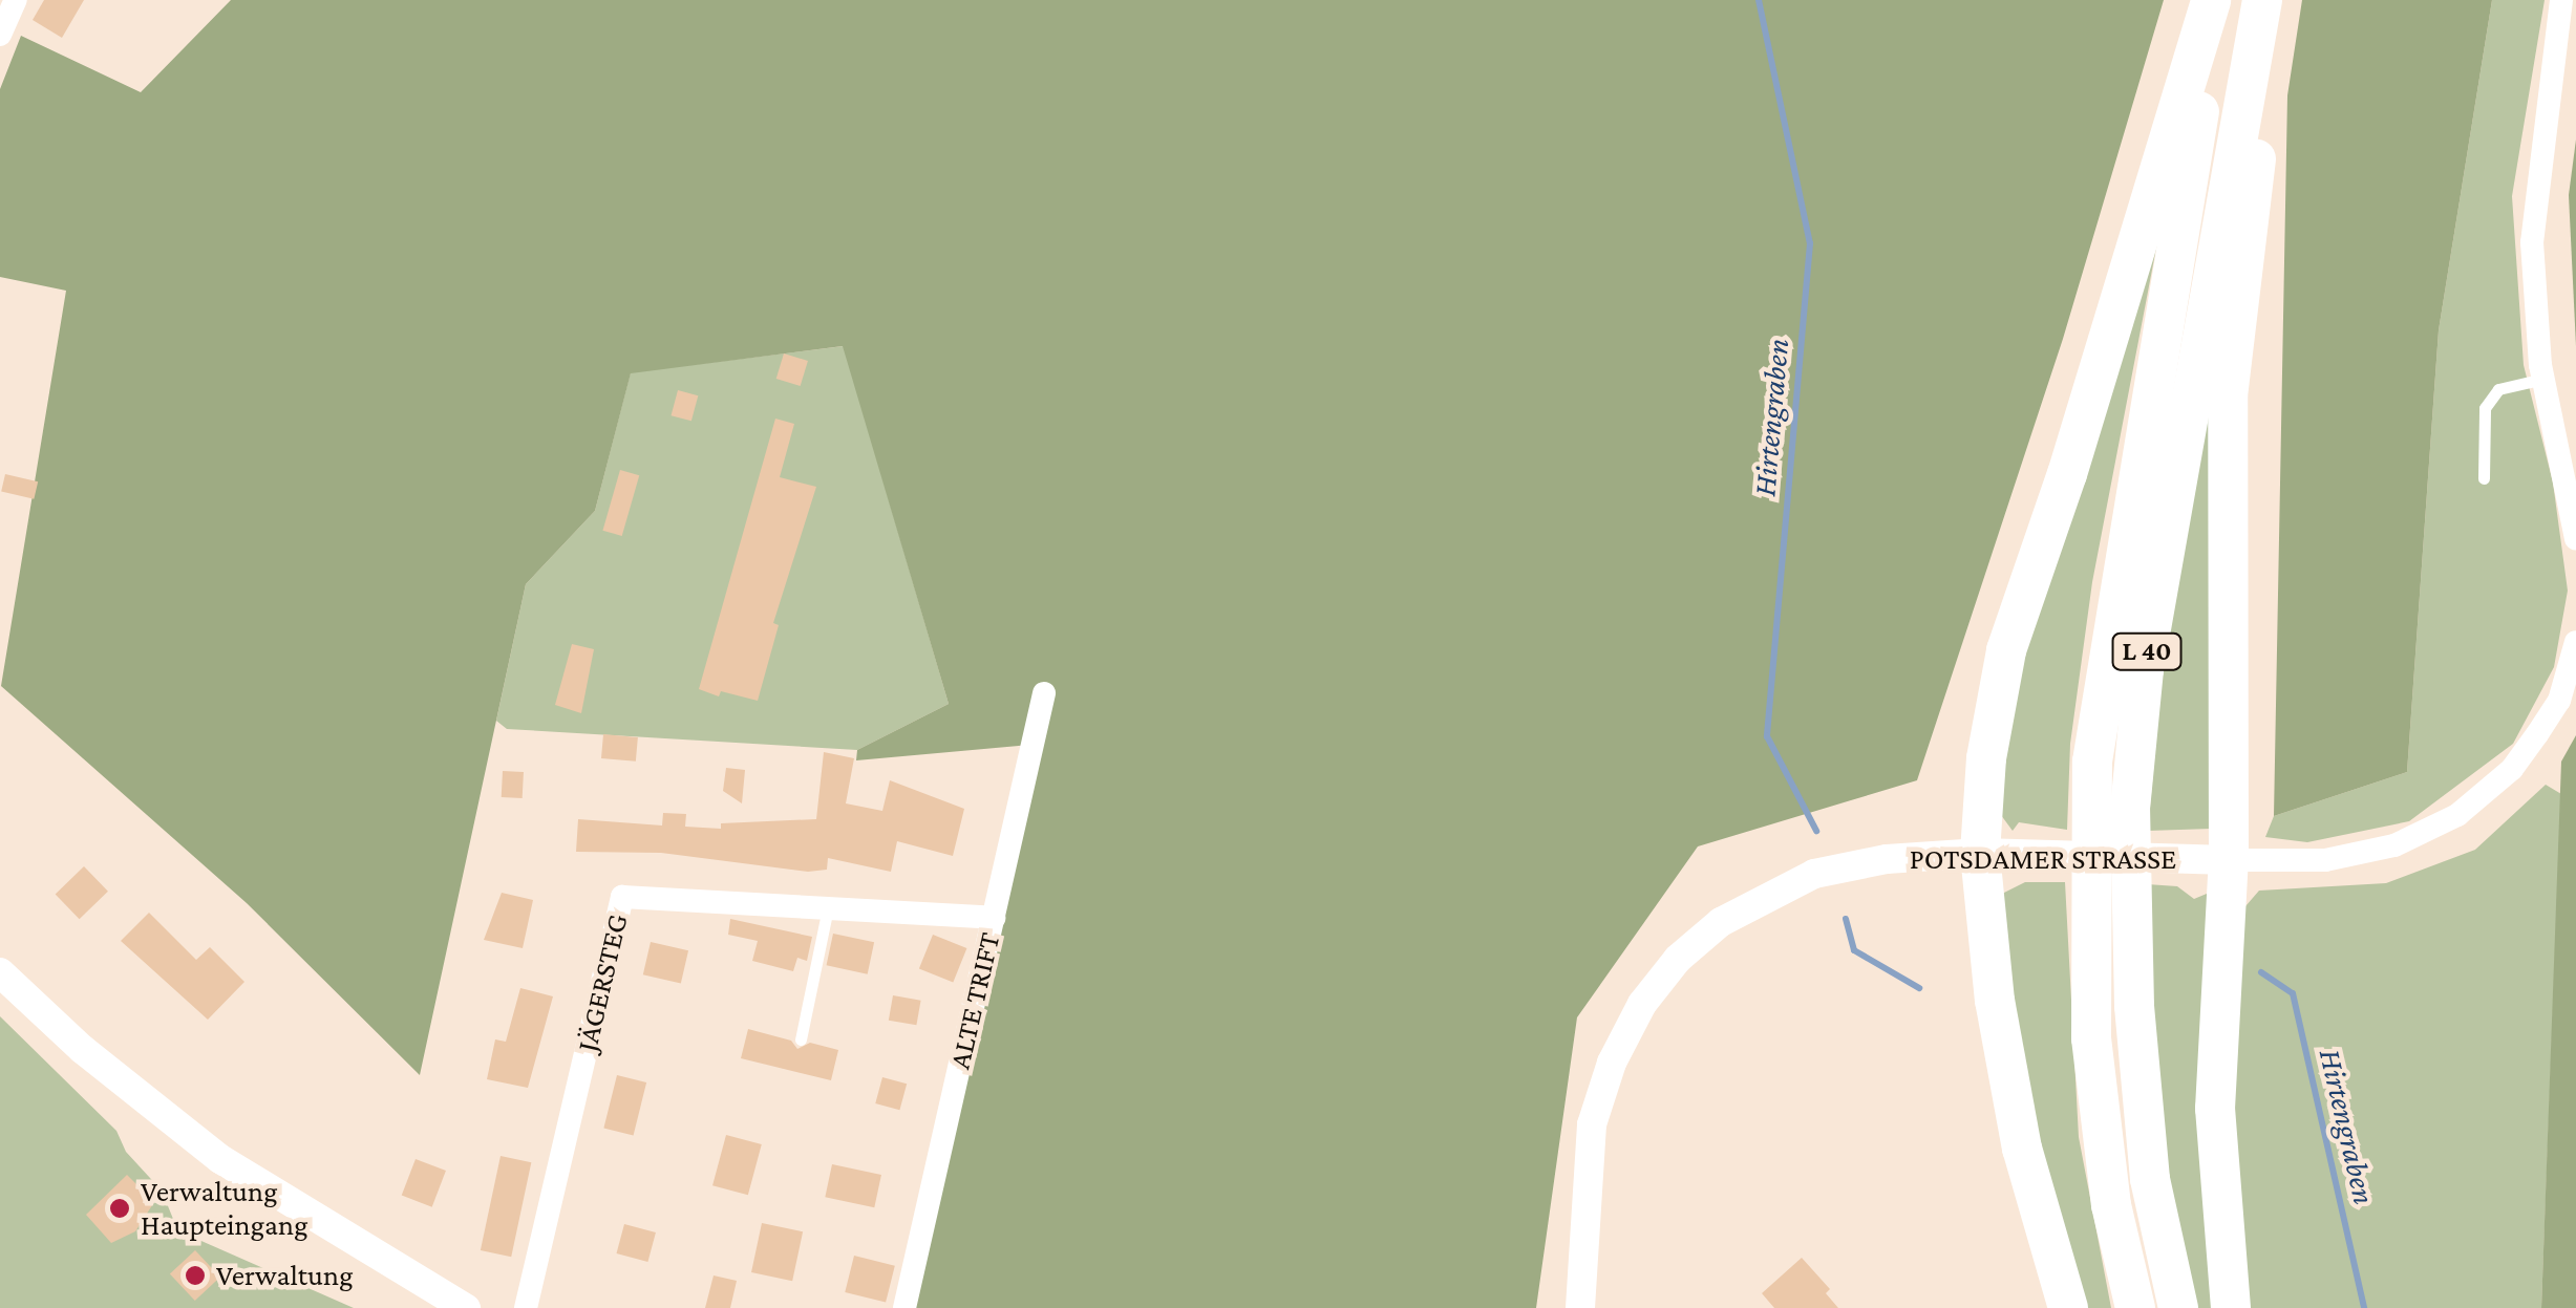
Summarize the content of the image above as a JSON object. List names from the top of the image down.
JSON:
{
  "streets": {
    "highway": ["L 40"],
    "street": ["POTSDAMER STRASSE", "JÄGERSTEG", "ALTE TRIFT"]
  },
  "crossings": [
    ["JÄGERSTEG", "ALTE TRIFT"]
  ],
  "water": ["Hirtengraben"],
  "places": ["Verwaltung Haupteingang", "Verwaltung"]
}
